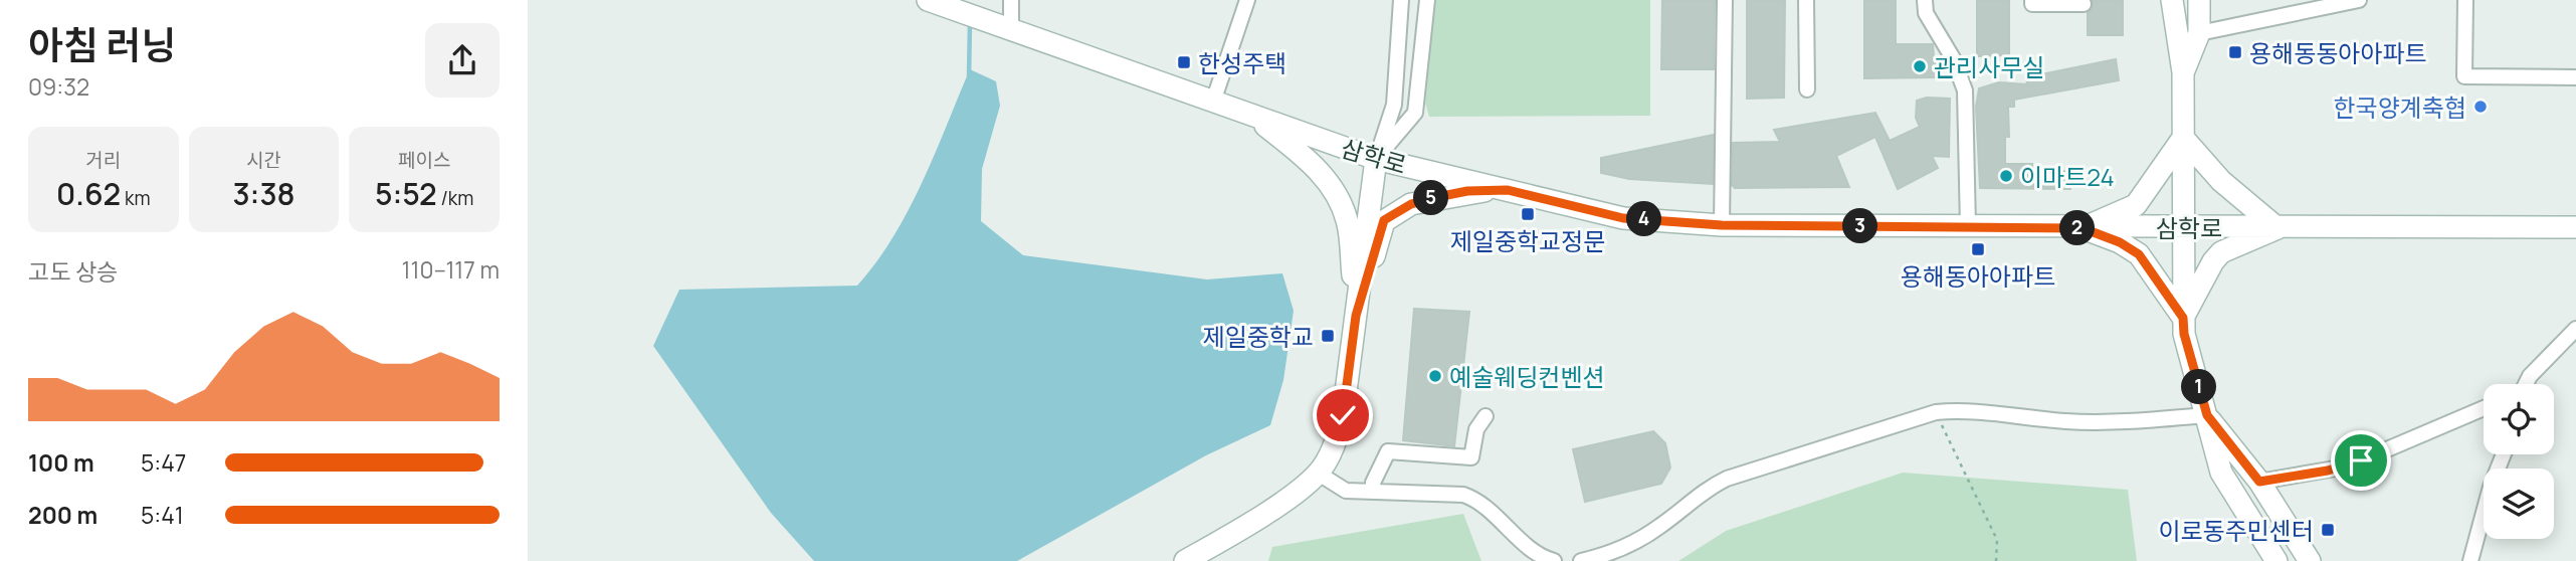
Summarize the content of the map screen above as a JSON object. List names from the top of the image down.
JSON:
{
  "streets": {
    "street": ["삼학로"]
  },
  "places": {
    "transit": [
      "용해동동아아파트",
      "한성주택",
      "제일중학교정문",
      "용해동아아파트",
      "제일중학교",
      "이로동주민센터"
    ],
    "other": [
      "관리사무실",
      "한국양계축협",
      "이마트24",
      "예술웨딩컨벤션"
    ]
  },
  "page": {
    "heading": ["아침 러닝", "09:32"],
    "stats": [
      ["거리", "0.62 km"],
      ["시간", "3:38"],
      ["페이스", "5:52 /km"]
    ],
    "pins": [
      "5",
      "4",
      "3",
      "2",
      "1"
    ],
    "chart": ["고도 상승", "110–117 m"],
    "list": [
      {
        "name": "100 m",
        "note": "5:47"
      },
      {
        "name": "200 m",
        "note": "5:41"
      }
    ]
  }
}
